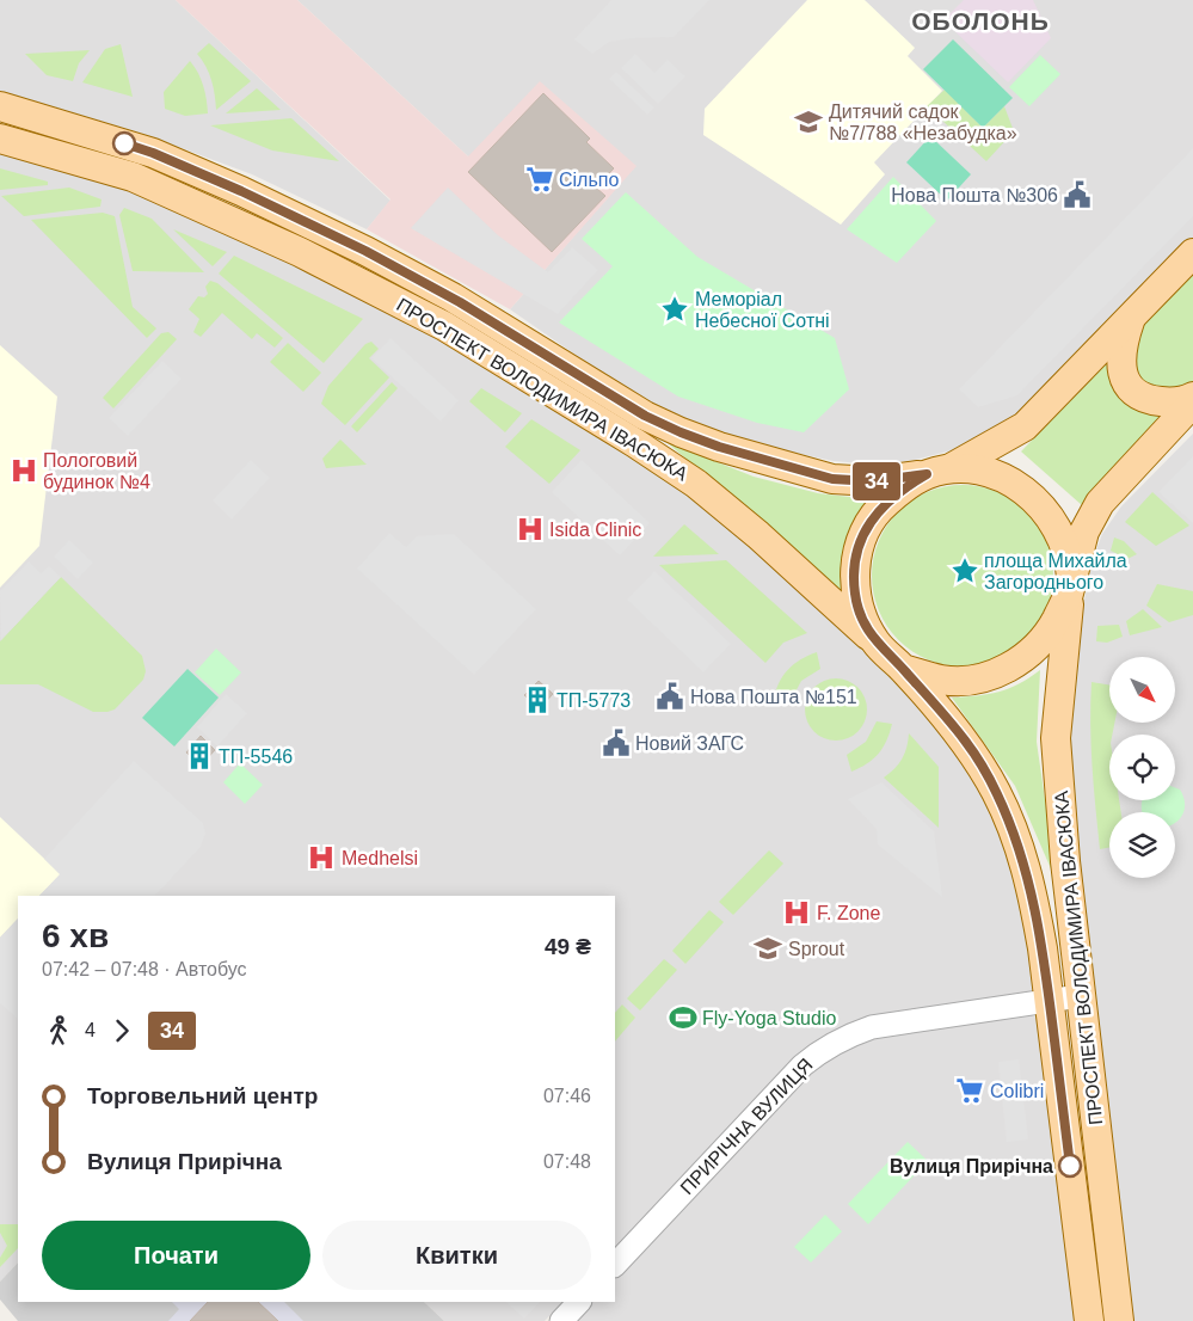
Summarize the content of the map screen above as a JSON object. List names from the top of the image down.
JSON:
{
  "streets": {
    "main road": ["ПРОСПЕКТ ВОЛОДИМИРА ІВАСЮКА"],
    "street": ["ПРИРІЧНА ВУЛИЦЯ"]
  },
  "crossings": [
    ["ПРОСПЕКТ ВОЛОДИМИРА ІВАСЮКА", "ПРИРІЧНА ВУЛИЦЯ"]
  ],
  "districts": ["ОБОЛОНЬ"],
  "places": {
    "school or university": ["Дитячий садок №7/788 «Незабудка»", "Sprout"],
    "supermarket": ["Сільпо", "Colibri"],
    "public building": ["Нова Пошта №306", "Нова Пошта №151", "Новий ЗАГС"],
    "place": ["Меморіал Небесної Сотні", "площа Михайла Загороднього"],
    "hospital": [
      "Пологовий будинок №4",
      "Isida Clinic",
      "Medhelsi",
      "F. Zone"
    ],
    "building": ["ТП-5773", "ТП-5546"],
    "sports": ["Fly-Yoga Studio"],
    "other": ["Вулиця Прирічна"]
  },
  "lines": ["bus line 34"],
  "north": "bottom right",
  "page": {
    "on_map": "34",
    "heading": ["6 хв", "07:42 – 07:48 · Автобус", "49 ₴"],
    "legs": ["4", "34"],
    "list": [
      {
        "name": "Торговельний центр",
        "value": "07:46"
      },
      {
        "name": "Вулиця Прирічна",
        "value": "07:48"
      }
    ],
    "buttons": ["Почати", "Квитки"]
  }
}
